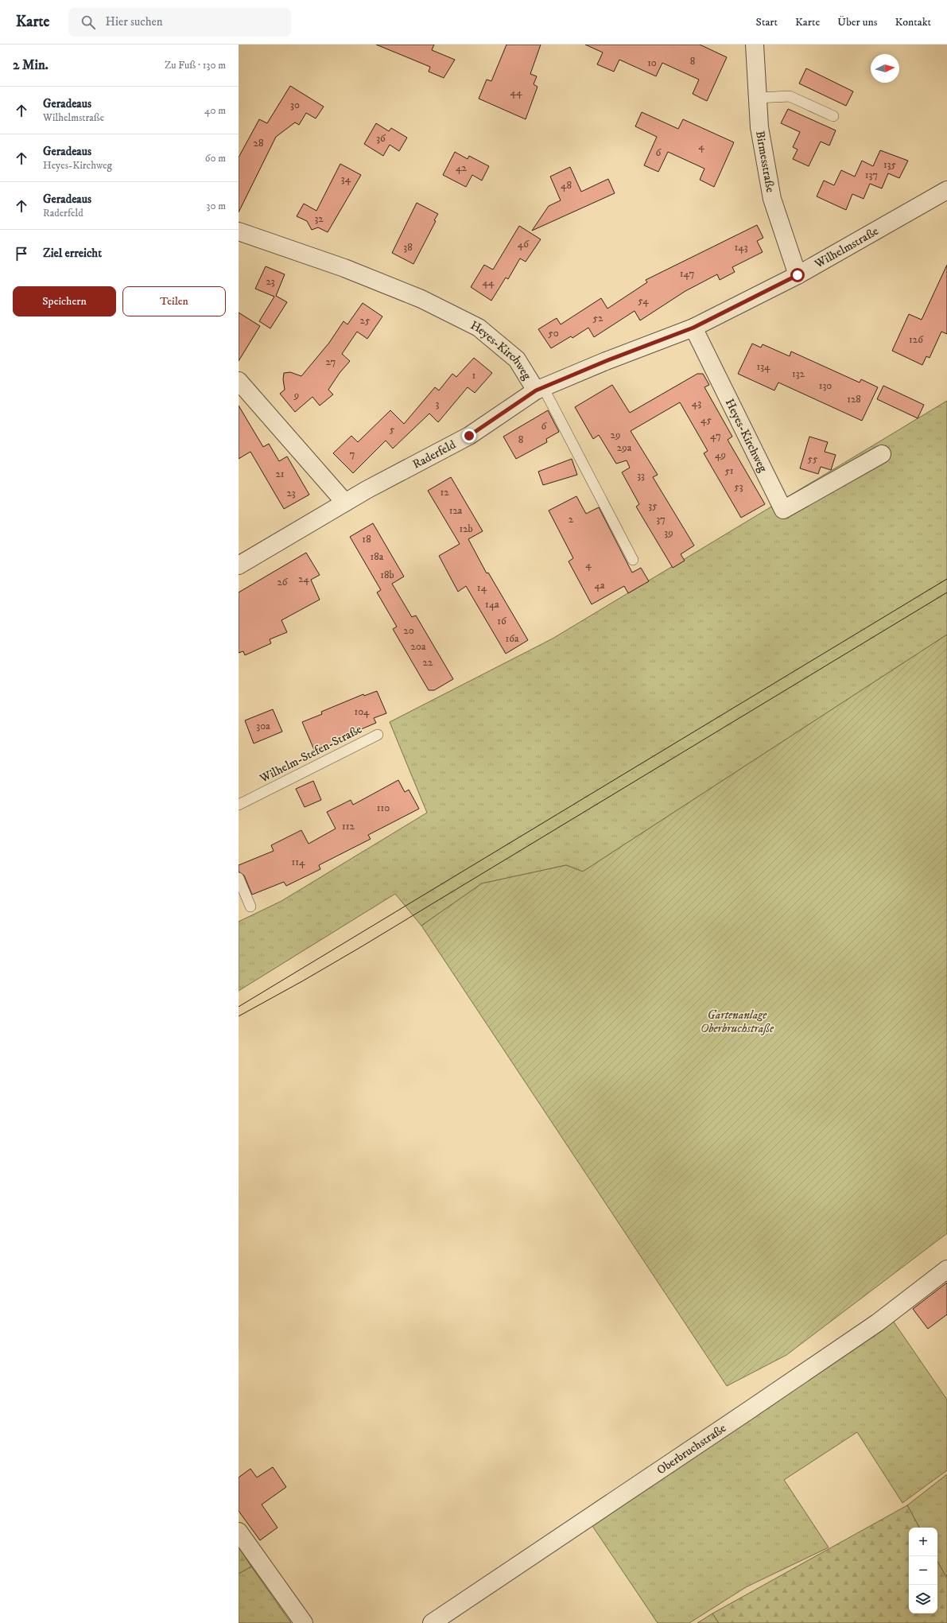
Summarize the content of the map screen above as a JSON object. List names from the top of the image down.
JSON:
{
  "streets": {
    "street": [
      "Birmesstraße",
      "Wilhelmstraße",
      "Heyes-Kirchweg",
      "Raderfeld",
      "Oberbruchstraße"
    ],
    "lane": ["Wilhelm-Stefen-Straße"]
  },
  "crossings": [
    ["Birmesstraße", "Wilhelmstraße"],
    ["Wilhelmstraße", "Heyes-Kirchweg"],
    ["Heyes-Kirchweg", "Raderfeld"]
  ],
  "parks": ["Gartenanlage Oberbruchstraße"],
  "house_numbers": [
    "8",
    "10",
    "44",
    "30",
    "36",
    "28",
    "4",
    "6",
    "135",
    "42",
    "137",
    "34",
    "48",
    "32",
    "46",
    "38",
    "143",
    "147",
    "23",
    "44",
    "54",
    "52",
    "25",
    "50",
    "126",
    "27",
    "134",
    "132",
    "1",
    "130",
    "9",
    "128",
    "43",
    "3",
    "45",
    "6",
    "5",
    "29",
    "47",
    "8",
    "29a",
    "7",
    "49",
    "55",
    "51",
    "21",
    "33",
    "53",
    "12",
    "23",
    "35",
    "12a",
    "2",
    "37",
    "12b",
    "39",
    "18",
    "18a",
    "4",
    "18b",
    "24",
    "26",
    "4a",
    "14",
    "14a",
    "16",
    "20",
    "16a",
    "20a",
    "22",
    "104",
    "30a",
    "110",
    "112",
    "114"
  ],
  "north": "right",
  "page": {
    "header": "Karte",
    "search": "Hier suchen",
    "nav": [
      "Start",
      "Karte",
      "Über uns",
      "Kontakt"
    ],
    "heading": ["2 Min.", "Zu Fuß · 130 m"],
    "list": [
      ["Geradeaus", "Wilhelmstraße", "40 m"],
      ["Geradeaus", "Heyes-Kirchweg", "60 m"],
      ["Geradeaus", "Raderfeld", "30 m"],
      "Ziel erreicht"
    ],
    "buttons": ["Speichern", "Teilen"],
    "map_buttons": ["+", "−"]
  }
}
